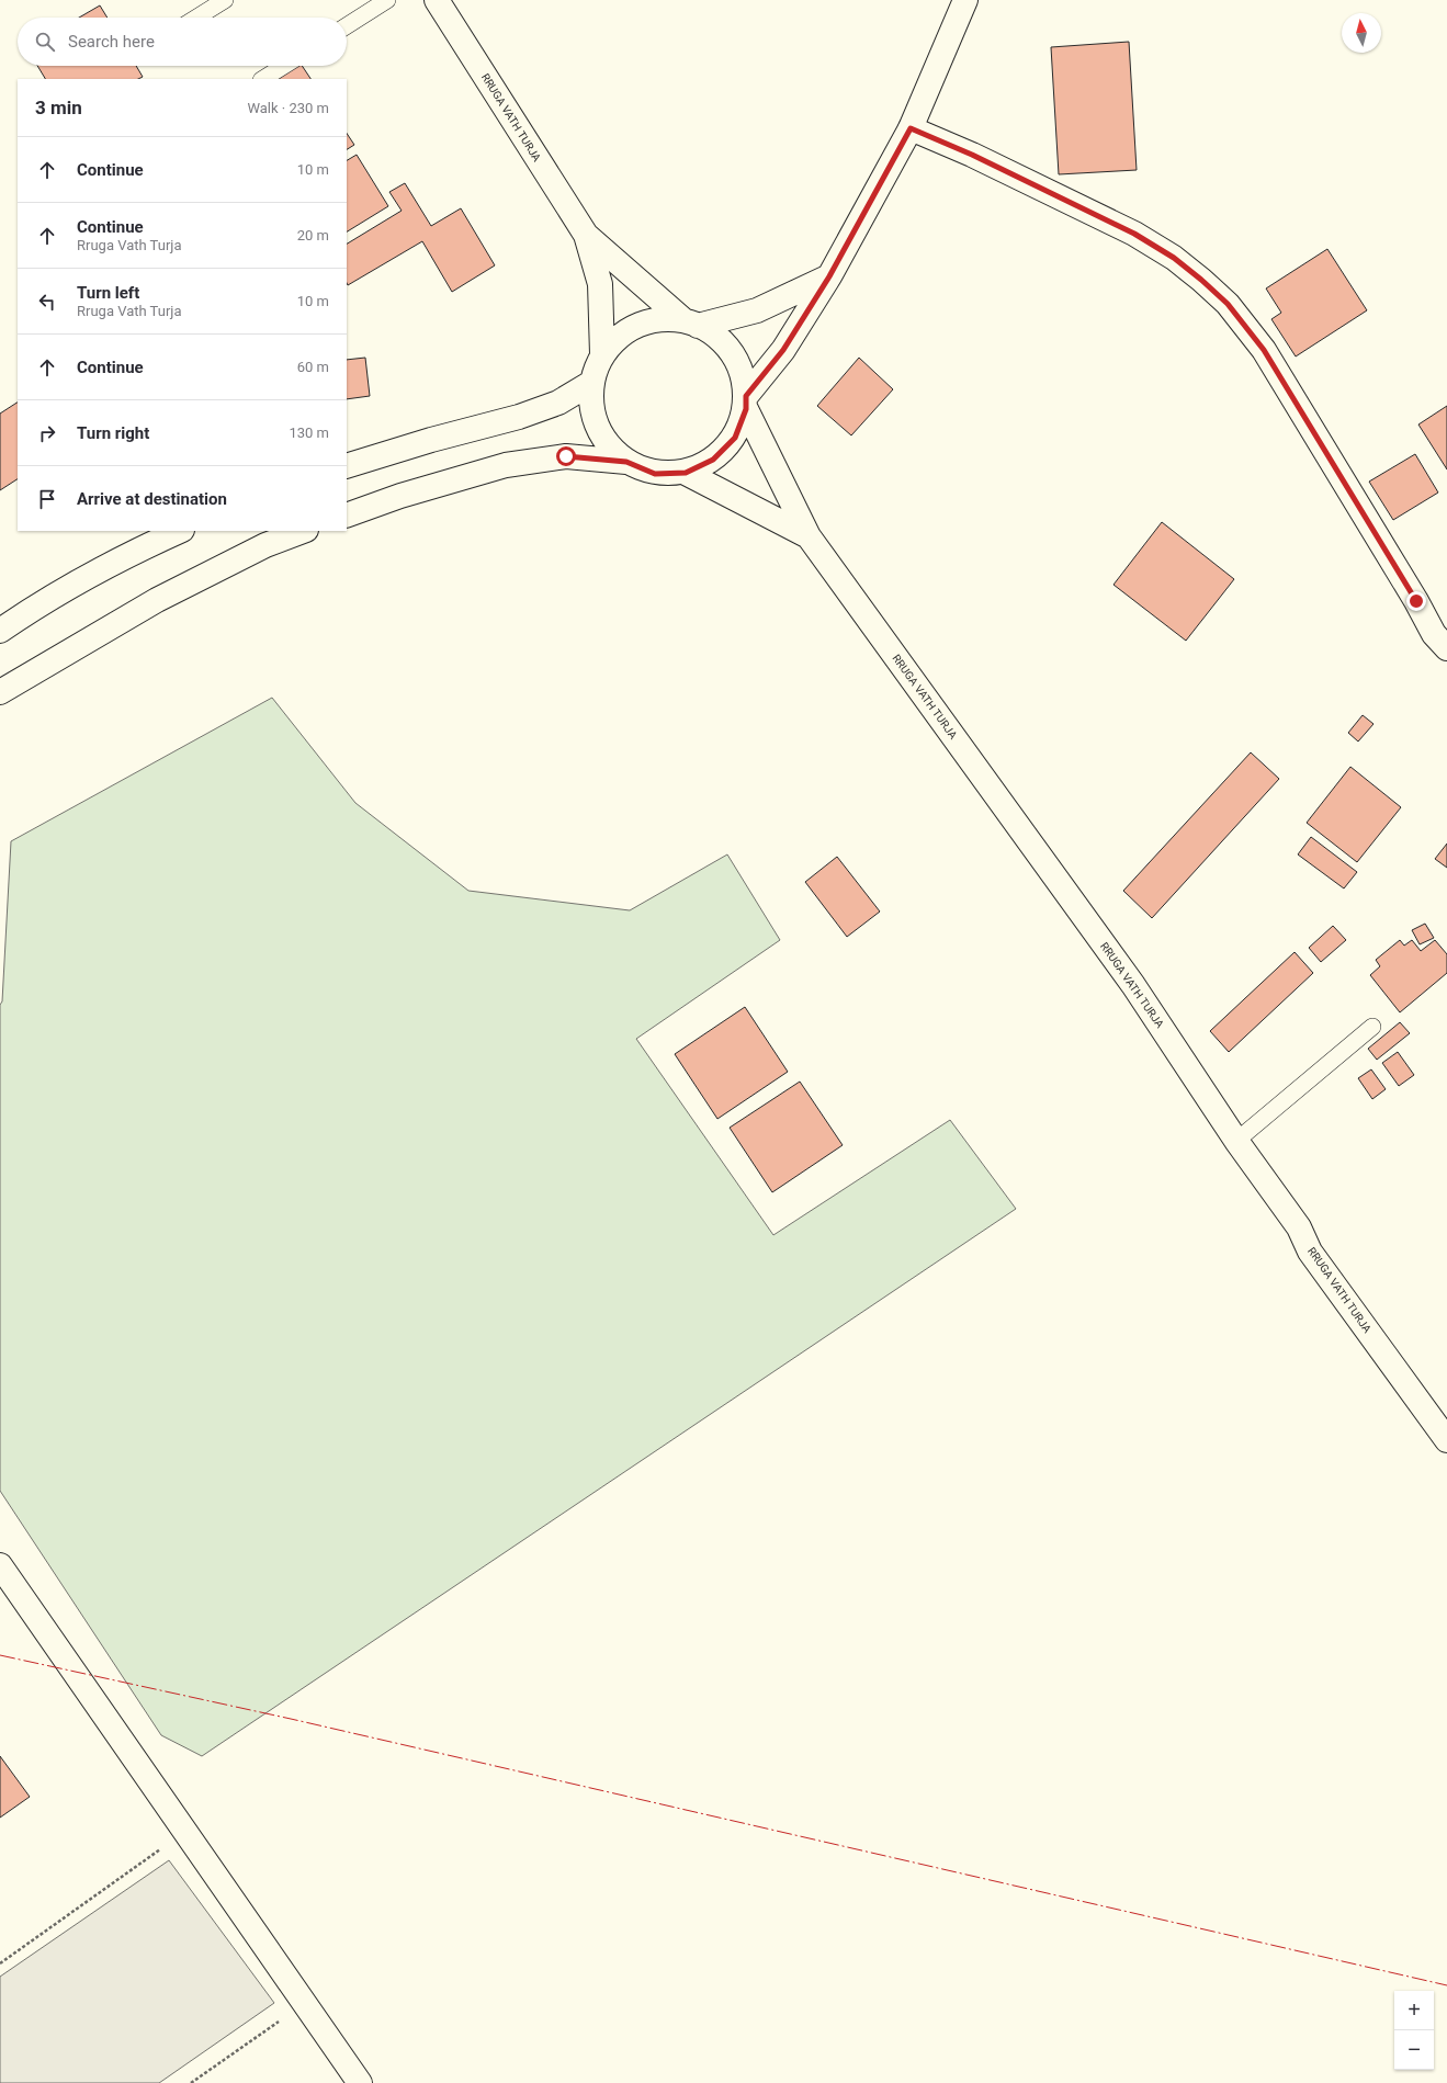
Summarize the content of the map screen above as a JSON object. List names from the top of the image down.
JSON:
{
  "streets": {
    "street": ["RRUGA VATH TURJA"]
  },
  "north": "top",
  "page": {
    "search": "Search here",
    "heading": ["3 min", "Walk · 230 m"],
    "list": [
      ["Continue", "10 m"],
      ["Continue", "Rruga Vath Turja", "20 m"],
      ["Turn left", "Rruga Vath Turja", "10 m"],
      ["Continue", "60 m"],
      ["Turn right", "130 m"],
      "Arrive at destination"
    ],
    "map_buttons": ["+", "−"]
  }
}
